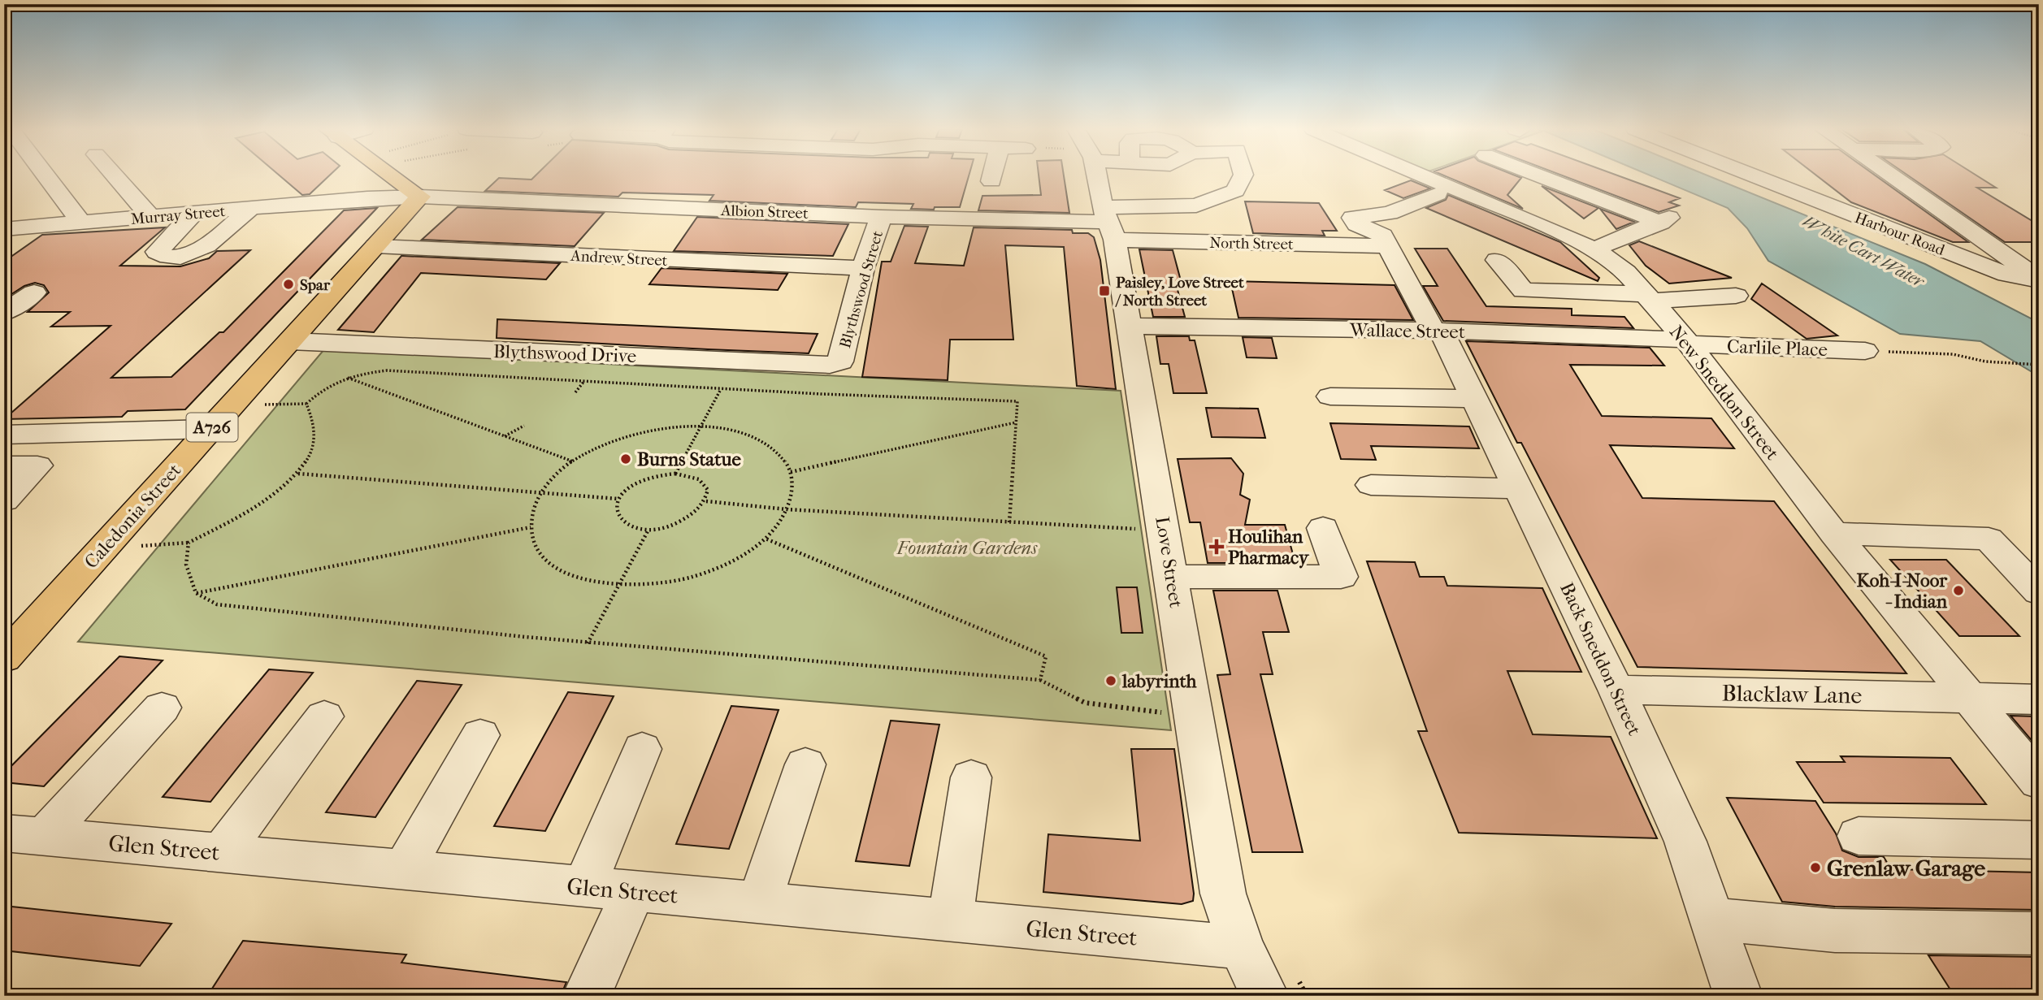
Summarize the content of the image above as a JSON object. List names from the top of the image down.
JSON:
{
  "streets": {
    "main road": ["A726", "Caledonia Street"],
    "street": [
      "Albion Street",
      "Murray Street",
      "Harbour Road",
      "North Street",
      "Andrew Street",
      "Blythswood Street",
      "Wallace Street",
      "Carlile Place",
      "Blythswood Drive",
      "New Sneddon Street",
      "Love Street",
      "Back Sneddon Street",
      "Blacklaw Lane",
      "Glen Street"
    ]
  },
  "crossings": [
    ["Albion Street", "Murray Street"],
    ["Albion Street", "North Street"],
    ["Albion Street", "Blythswood Street"],
    ["Albion Street", "Caledonia Street"],
    ["Albion Street", "Love Street"],
    ["Murray Street", "Caledonia Street"],
    ["North Street", "Love Street"],
    ["North Street", "Back Sneddon Street"],
    ["Andrew Street", "Blythswood Street"],
    ["Andrew Street", "Caledonia Street"],
    ["Blythswood Street", "Blythswood Drive"],
    ["Wallace Street", "Carlile Place"],
    ["Wallace Street", "New Sneddon Street"],
    ["Wallace Street", "Love Street"],
    ["Wallace Street", "Back Sneddon Street"],
    ["Carlile Place", "New Sneddon Street"],
    ["Blythswood Drive", "Caledonia Street"],
    ["New Sneddon Street", "Blacklaw Lane"],
    ["Love Street", "Glen Street"],
    ["Back Sneddon Street", "Blacklaw Lane"]
  ],
  "water": ["White Cart Water"],
  "parks": ["Fountain Gardens"],
  "places": {
    "other": [
      "Spar",
      "Burns Statue",
      "Koh-I-Noor - Indian",
      "labyrinth",
      "Grenlaw Garage"
    ],
    "transit": ["Paisley, Love Street / North Street"],
    "health": ["Houlihan Pharmacy"]
  }
}
